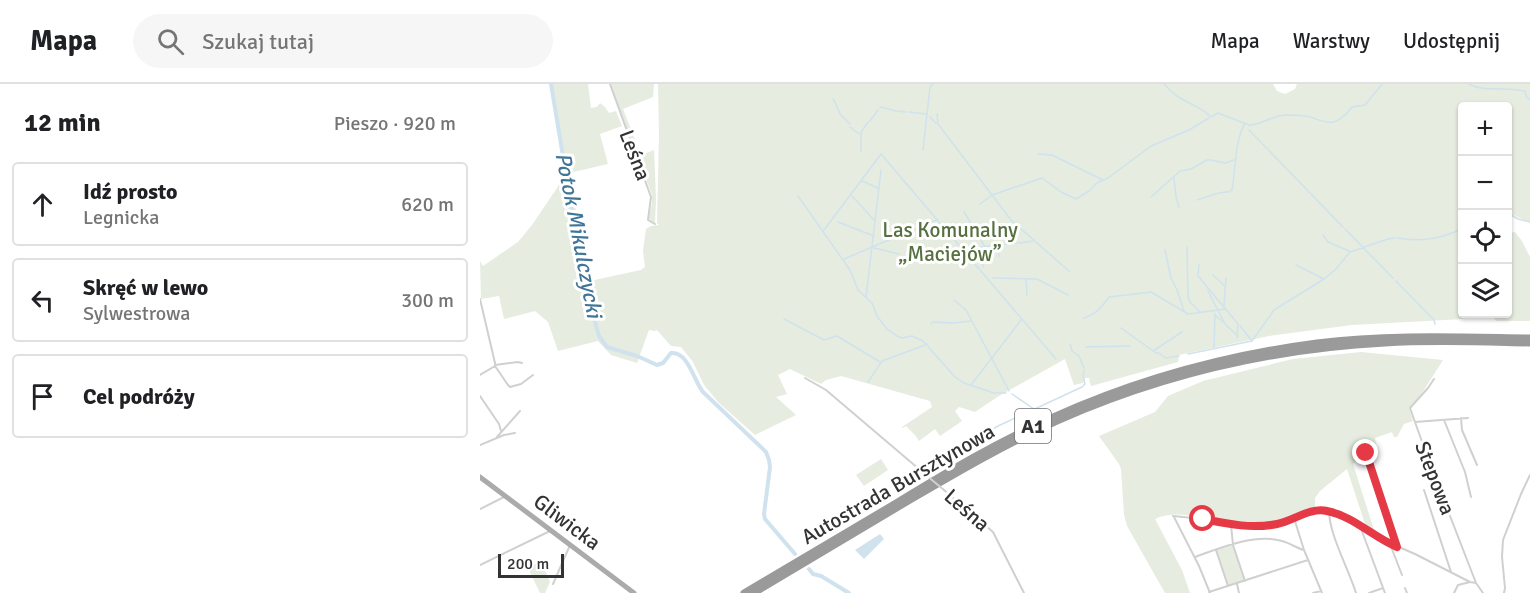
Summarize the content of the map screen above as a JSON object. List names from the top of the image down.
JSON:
{
  "streets": {
    "highway": ["A1", "Autostrada Bursztynowa"],
    "main road": ["Gliwicka"],
    "street": ["Leśna", "Stepowa"]
  },
  "water": ["Potok Mikulczycki"],
  "parks": ["Las Komunalny „Maciejów”"],
  "scale_bar": "200 m",
  "page": {
    "header": "Mapa",
    "search": "Szukaj tutaj",
    "nav": ["Mapa", "Warstwy", "Udostępnij"],
    "heading": ["12 min", "Pieszo · 920 m"],
    "map_buttons": ["+", "−"],
    "list": [
      ["Idź prosto", "Legnicka", "620 m"],
      ["Skręć w lewo", "Sylwestrowa", "300 m"],
      "Cel podróży"
    ],
    "scale": "200 m"
  }
}
